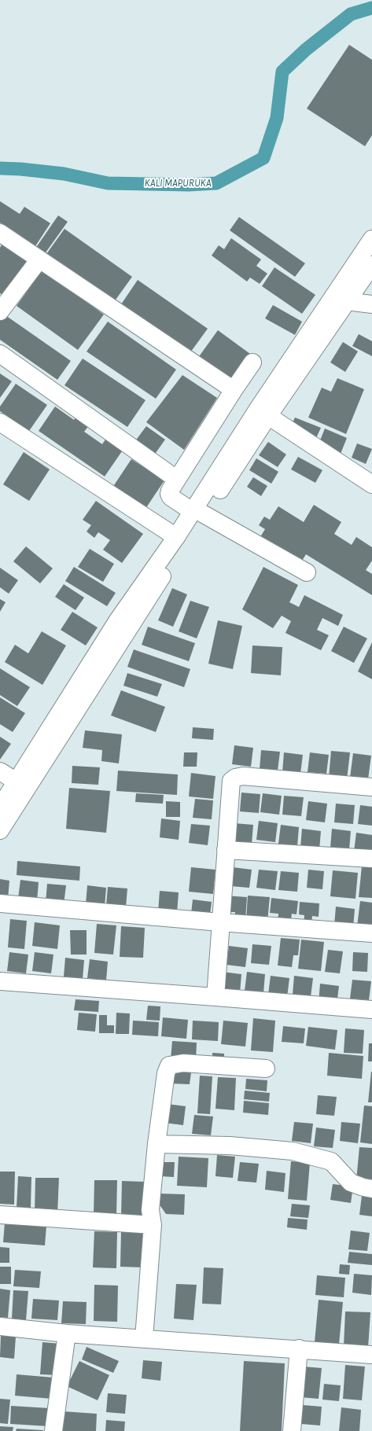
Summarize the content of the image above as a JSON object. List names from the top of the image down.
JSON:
{
  "water": ["KALI MAPURUKA"]
}
